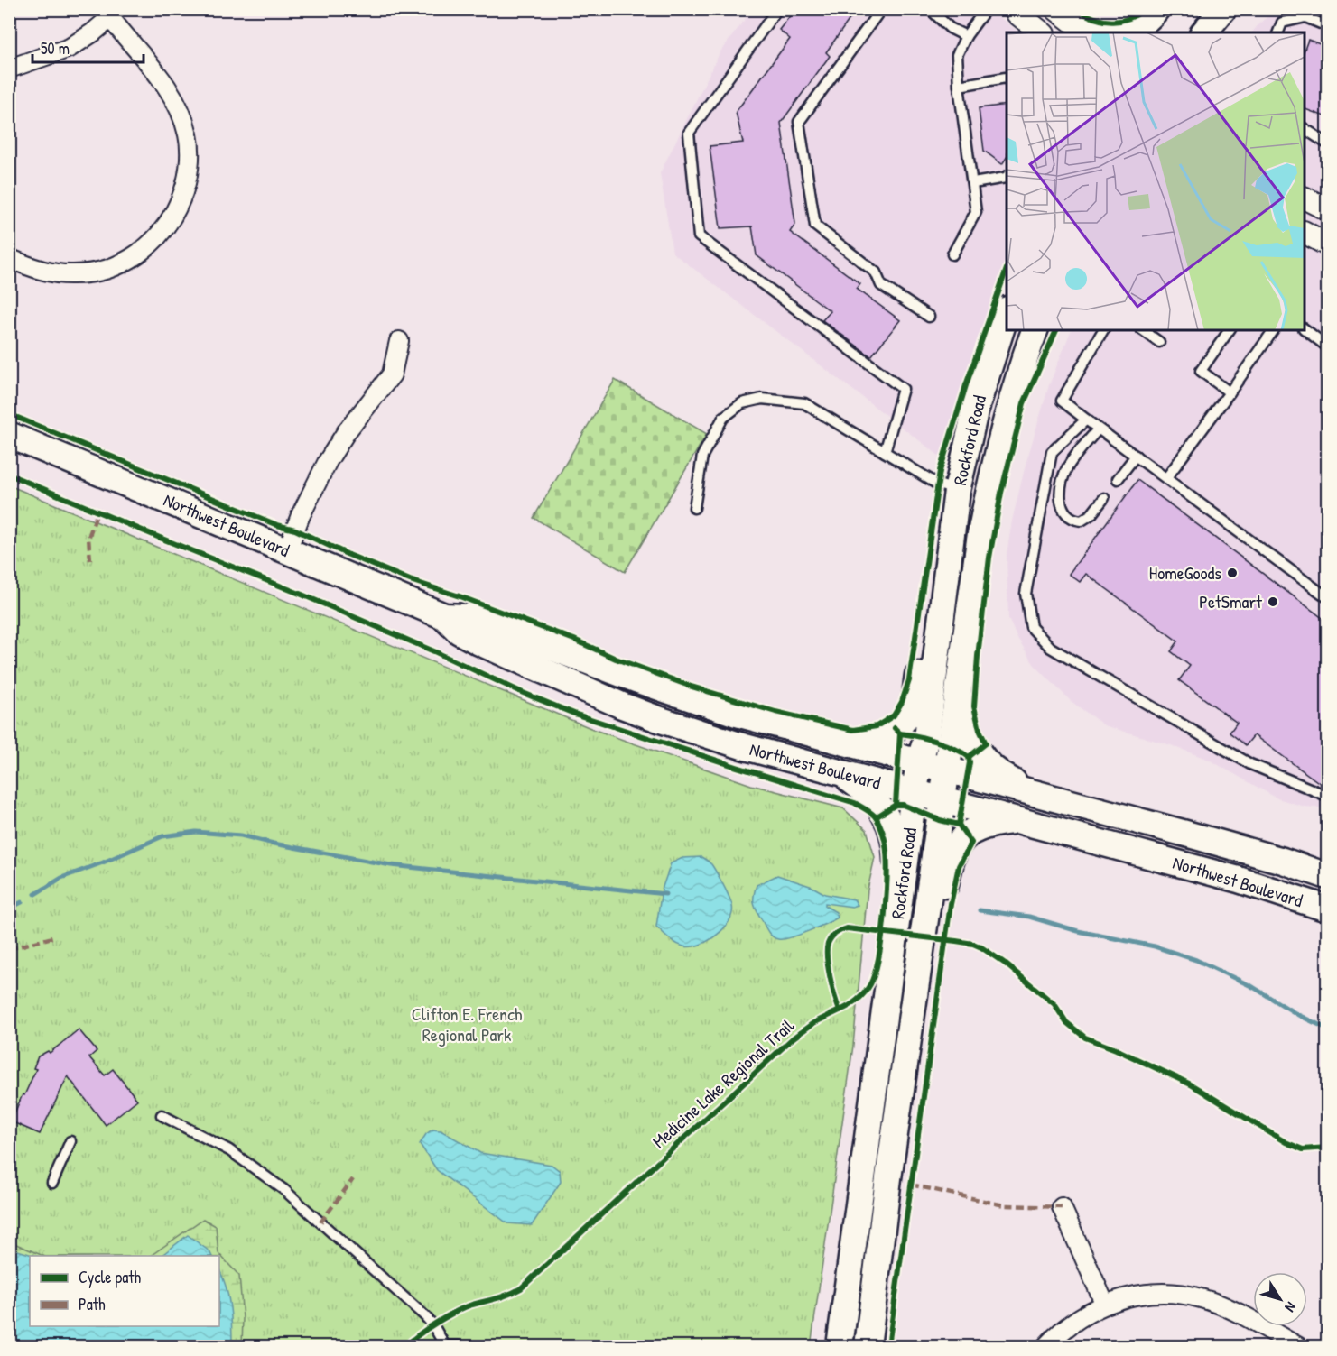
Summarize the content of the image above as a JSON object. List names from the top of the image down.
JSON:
{
  "streets": {
    "main road": ["Rockford Road", "Northwest Boulevard"],
    "cycle path": ["Medicine Lake Regional Trail"]
  },
  "crossings": [
    ["Rockford Road", "Northwest Boulevard"]
  ],
  "parks": ["Clifton E. French Regional Park"],
  "places": ["HomeGoods", "PetSmart"],
  "legend": ["Cycle path", "Path"],
  "scale_bar": "50 m",
  "north": "bottom right"
}
